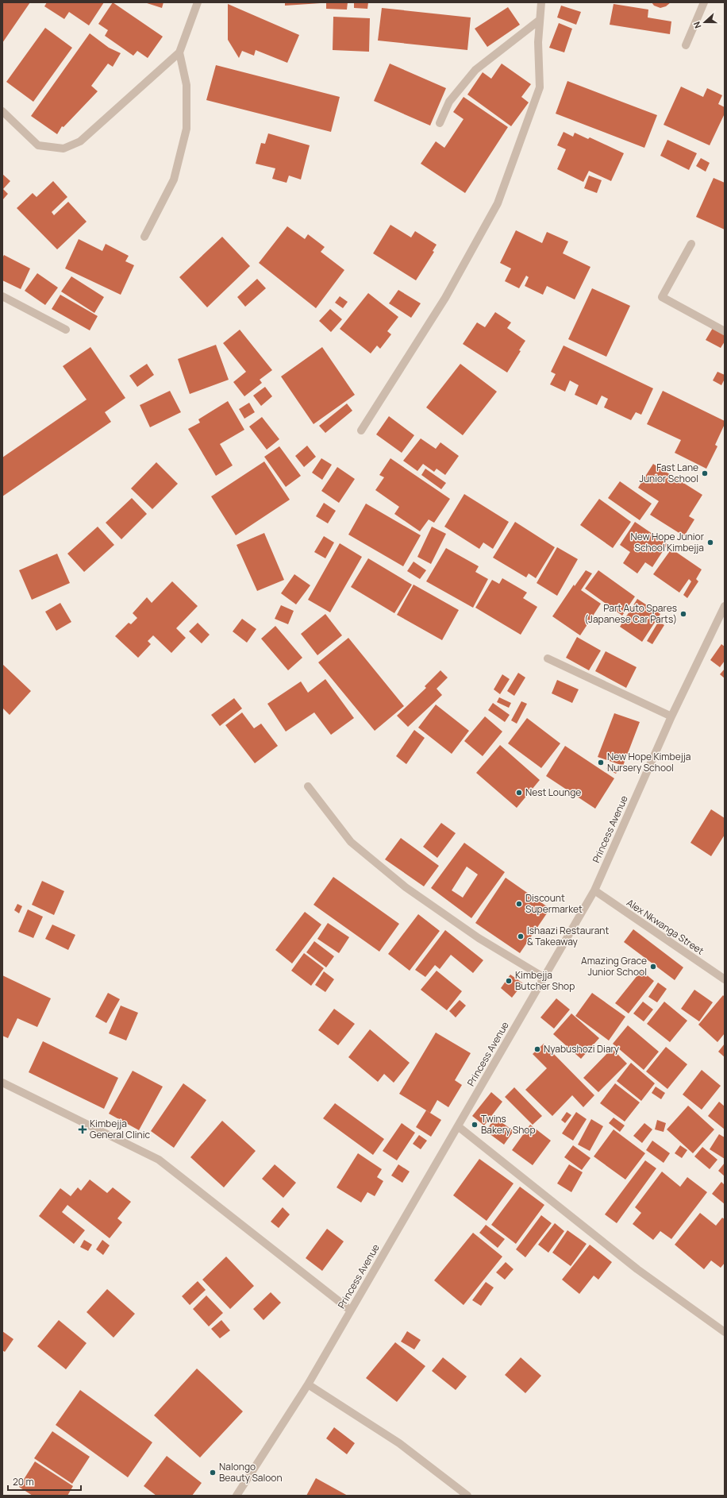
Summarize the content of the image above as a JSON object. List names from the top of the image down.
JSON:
{
  "streets": {
    "street": ["Princess Avenue", "Alex Nkwanga Street"]
  },
  "crossings": [
    ["Princess Avenue", "Alex Nkwanga Street"]
  ],
  "places": {
    "other": [
      "Fast Lane Junior School",
      "New Hope Junior School Kimbejja",
      "Part Auto Spares (Japanese Car Parts)",
      "New Hope Kimbejja Nursery School",
      "Nest Lounge",
      "Discount Supermarket",
      "Ishaazi Restaurant & Takeaway",
      "Amazing Grace Junior School",
      "Kimbejja Butcher Shop",
      "Nyabushozi Diary",
      "Twins Bakery Shop",
      "Nalongo Beauty Saloon"
    ],
    "health": ["Kimbejja General Clinic"]
  },
  "scale_bar": "20 m",
  "north": "left"
}
